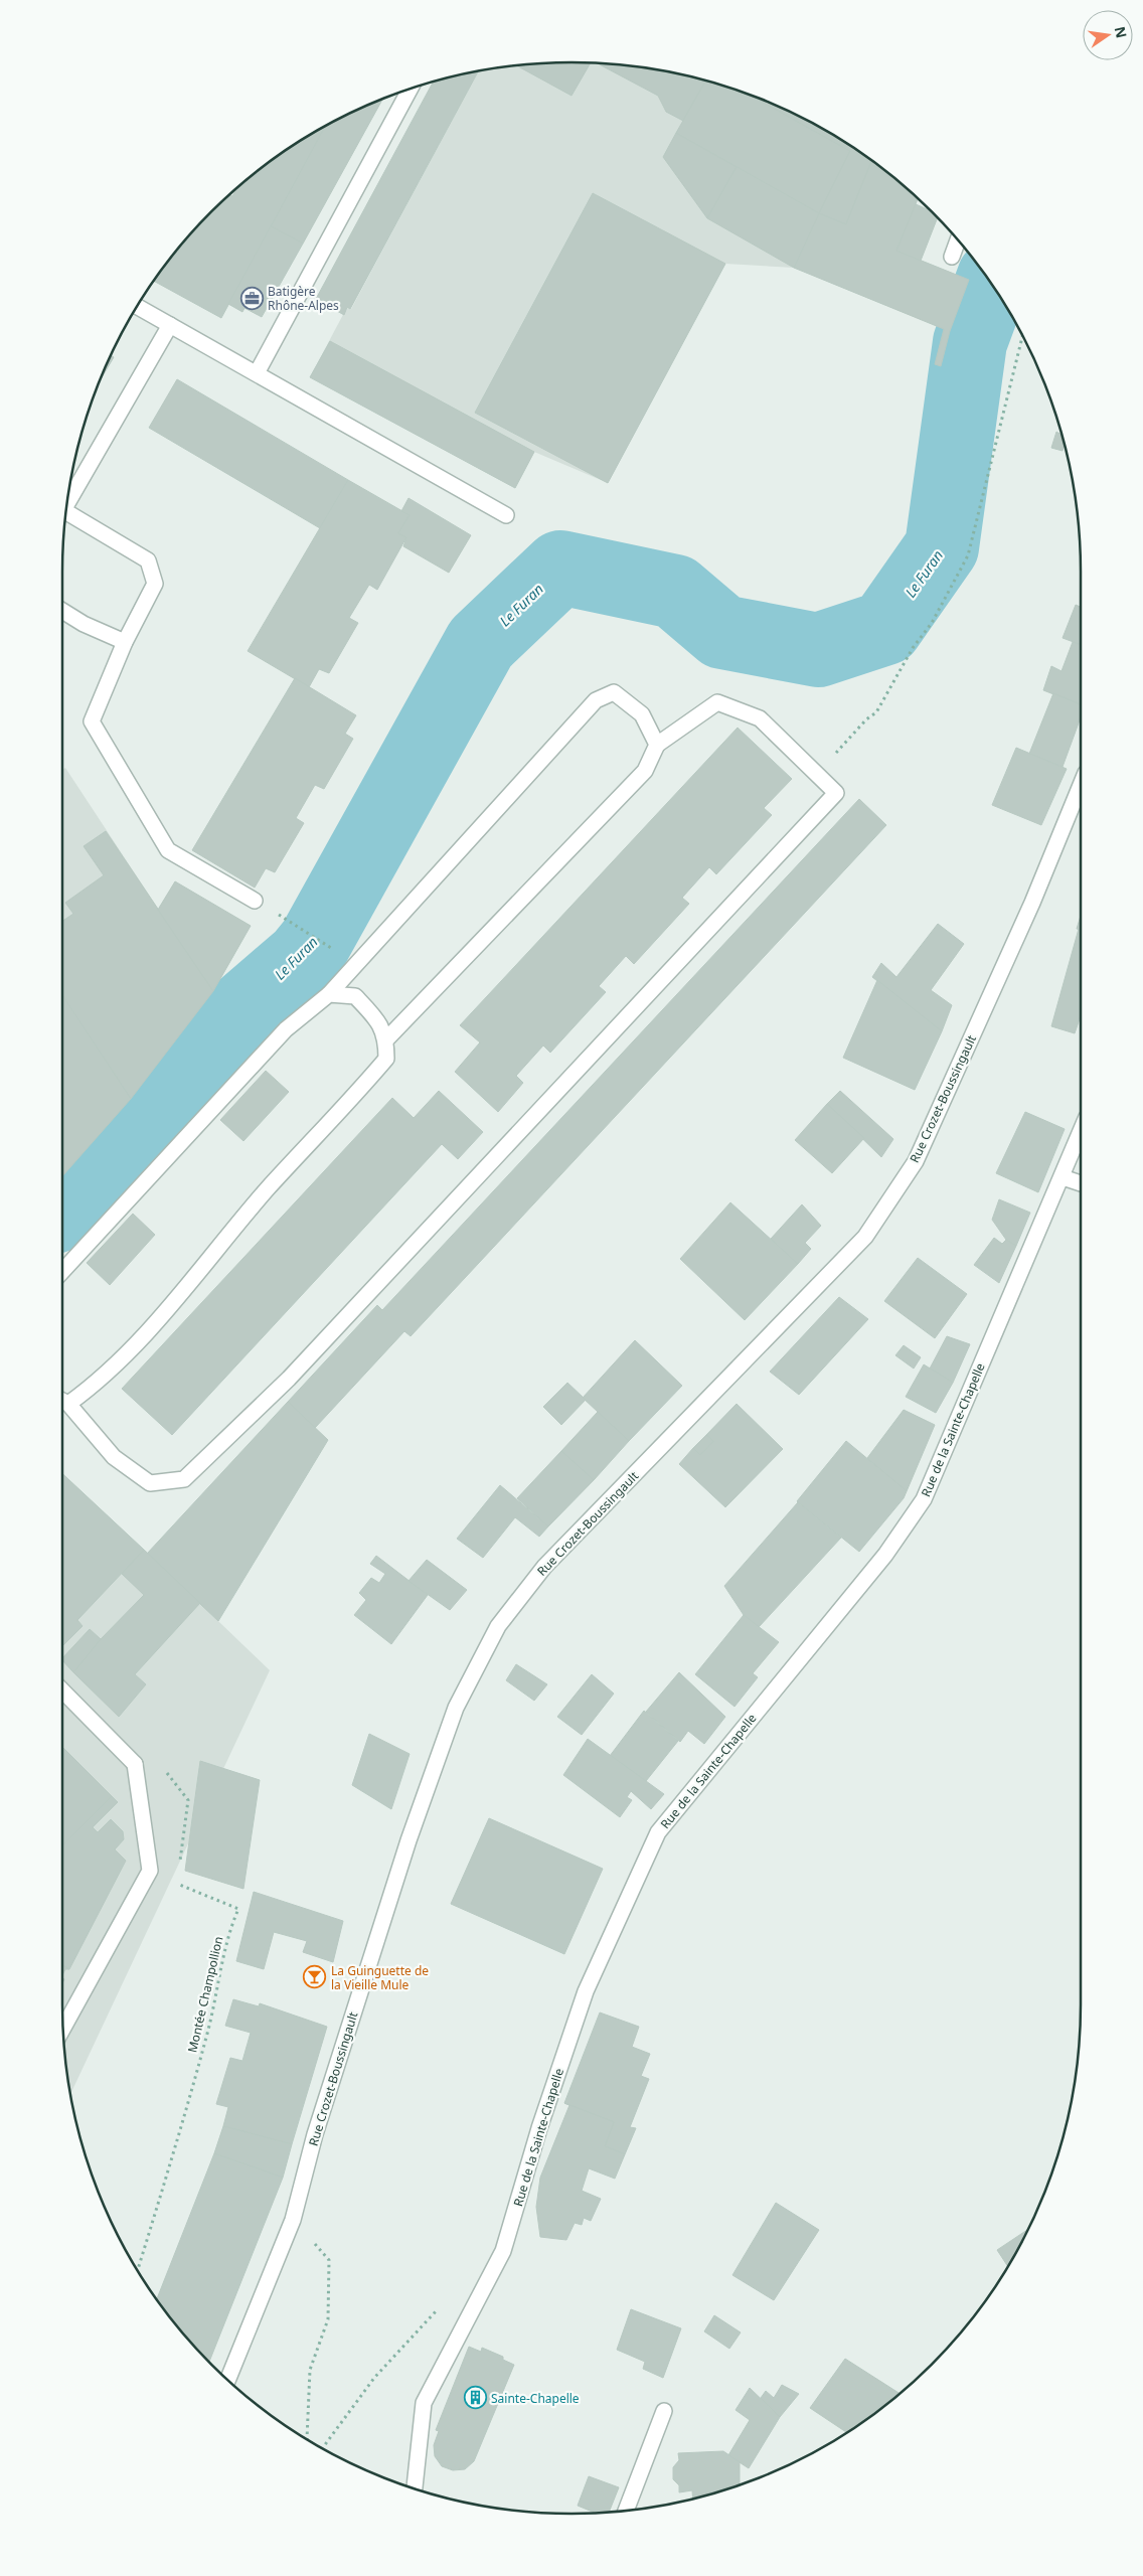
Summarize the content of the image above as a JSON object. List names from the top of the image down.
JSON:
{
  "streets": {
    "street": ["Rue Crozet-Boussingault", "Rue de la Sainte-Chapelle"],
    "path": ["Montée Champollion"]
  },
  "water": ["Le Furan"],
  "places": {
    "office": ["Batigère Rhône-Alpes"],
    "bar": ["La Guinguette de la Vieille Mule"],
    "building": ["Sainte-Chapelle"]
  },
  "north": "right"
}
